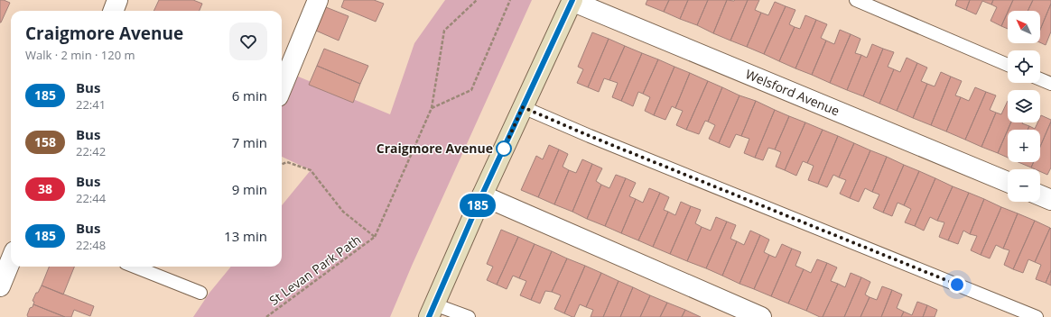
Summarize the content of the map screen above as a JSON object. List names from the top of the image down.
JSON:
{
  "streets": {
    "street": ["Welsford Avenue"],
    "path": ["St Levan Park Path"]
  },
  "places": ["Craigmore Avenue"],
  "lines": ["bus line 185"],
  "north": "top left",
  "page": {
    "on_map": "185",
    "map_buttons": ["+", "−"],
    "heading": ["Craigmore Avenue", "Walk · 2 min · 120 m"],
    "list": [
      {
        "mark": "185",
        "name": "Bus",
        "note": "22:41",
        "value": "6 min"
      },
      {
        "mark": "158",
        "name": "Bus",
        "note": "22:42",
        "value": "7 min"
      },
      {
        "mark": "38",
        "name": "Bus",
        "note": "22:44",
        "value": "9 min"
      },
      {
        "mark": "185",
        "name": "Bus",
        "note": "22:48",
        "value": "13 min"
      }
    ]
  }
}
